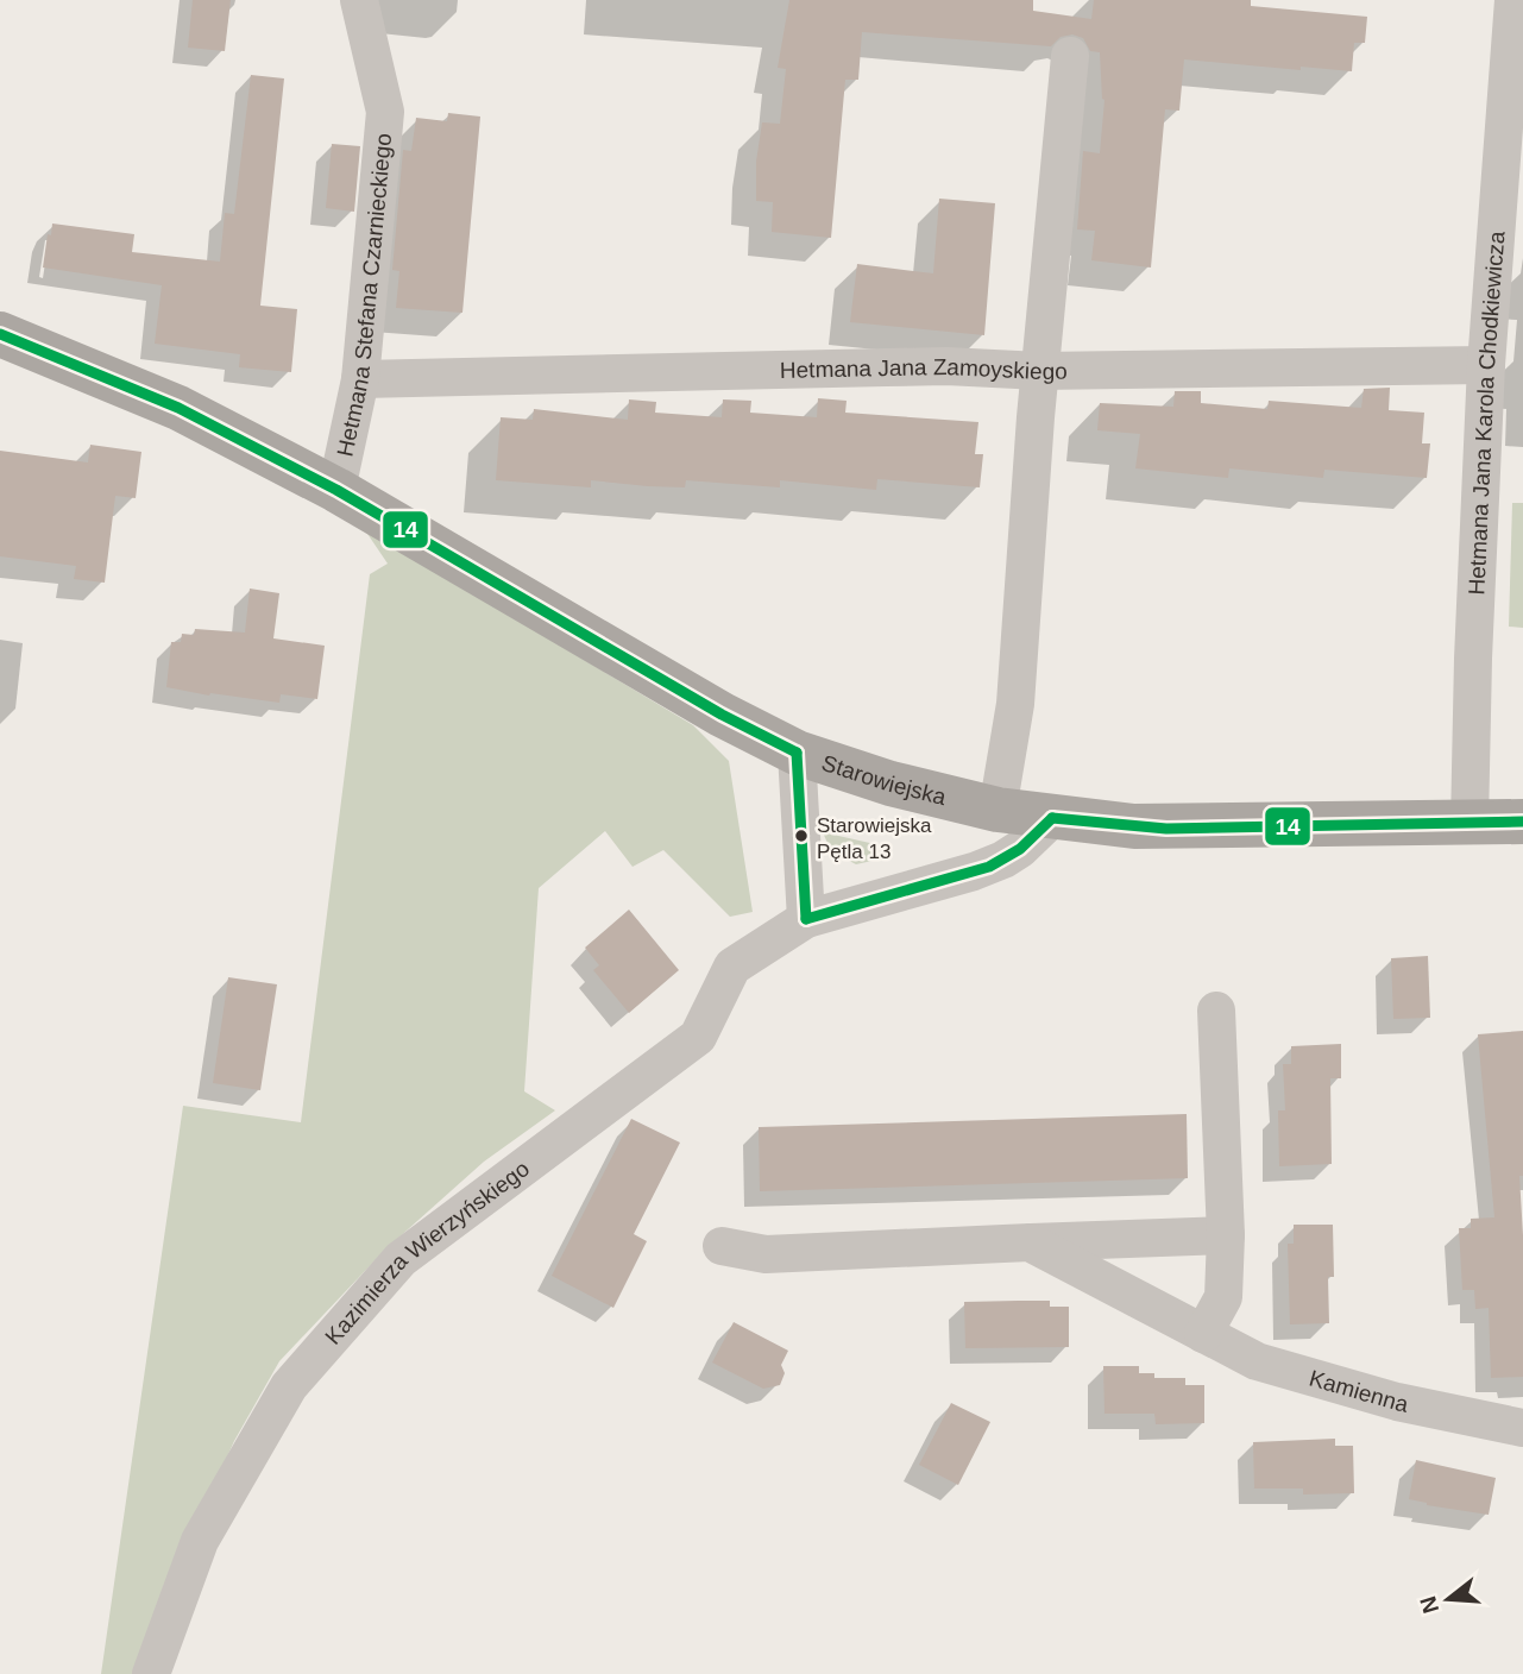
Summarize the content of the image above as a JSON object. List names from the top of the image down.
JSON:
{
  "streets": {
    "main road": ["Starowiejska"],
    "street": [
      "Hetmana Stefana Czarnieckiego",
      "Hetmana Jana Zamoyskiego",
      "Hetmana Jana Karola Chodkiewicza",
      "Kazimierza Wierzyńskiego",
      "Kamienna"
    ]
  },
  "crossings": [
    ["Hetmana Stefana Czarnieckiego", "Hetmana Jana Zamoyskiego"],
    ["Hetmana Stefana Czarnieckiego", "Starowiejska"],
    ["Hetmana Jana Zamoyskiego", "Hetmana Jana Karola Chodkiewicza"],
    ["Hetmana Jana Karola Chodkiewicza", "Starowiejska"],
    ["Starowiejska", "Kazimierza Wierzyńskiego"]
  ],
  "places": ["Starowiejska Pętla 13"],
  "lines": ["transit line 14"],
  "north": "left"
}
